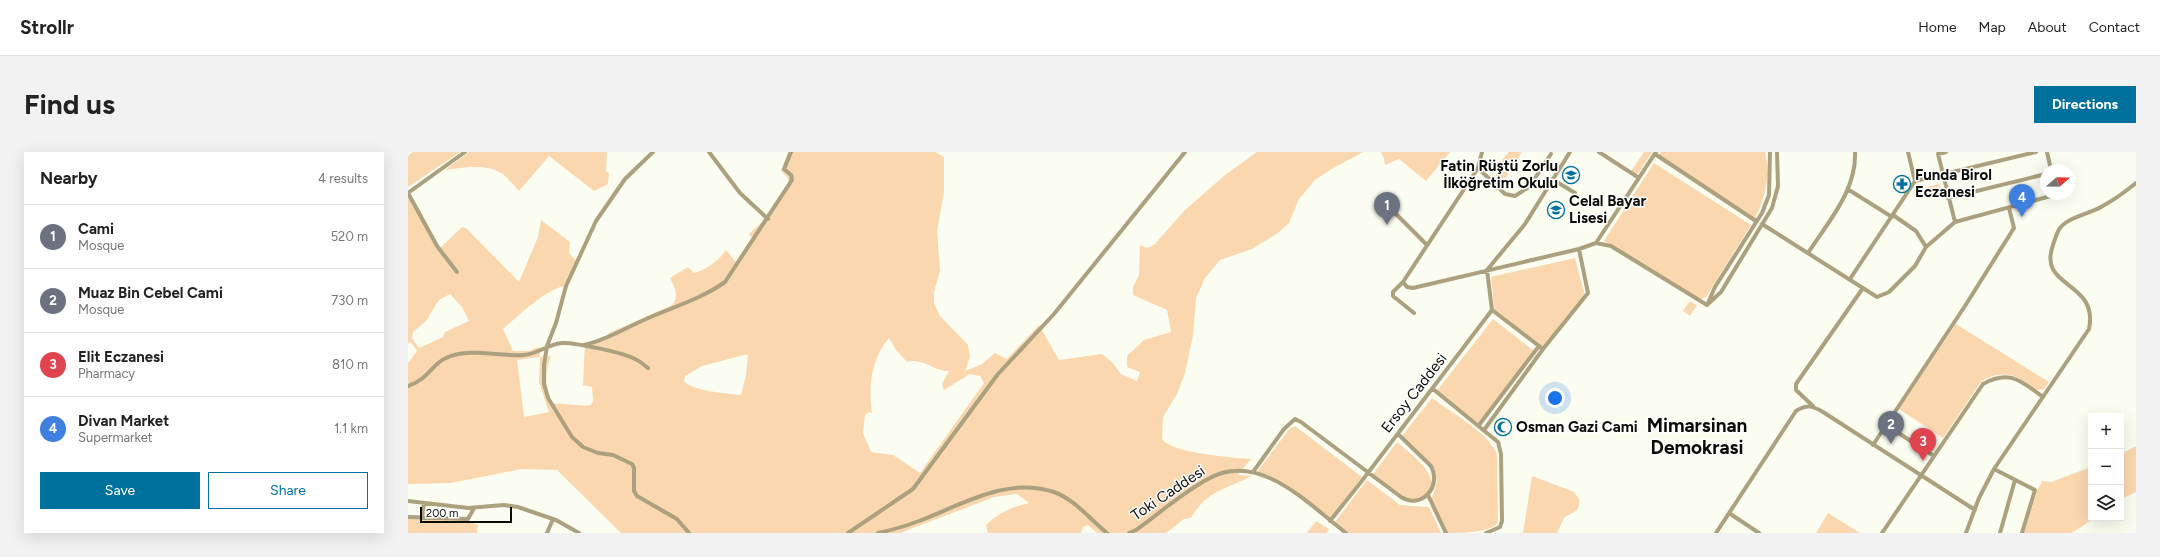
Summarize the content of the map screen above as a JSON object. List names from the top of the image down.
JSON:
{
  "streets": {
    "street": ["Ersoy Caddesi", "Toki Caddesi"]
  },
  "crossings": [
    ["Ersoy Caddesi", "Toki Caddesi"]
  ],
  "districts": ["Mimarsinan Demokrasi"],
  "places": {
    "school or university": ["Fatin Rüştü Zorlu İlköğretim Okulu", "Celal Bayar Lisesi"],
    "pharmacy": ["Funda Birol Eczanesi"],
    "mosque": ["Osman Gazi Cami"]
  },
  "scale_bar": "200 m",
  "north": "right",
  "page": {
    "header": "Strollr",
    "nav": [
      "Home",
      "Map",
      "About",
      "Contact"
    ],
    "buttons": [
      "Directions",
      ["Save", "Share"]
    ],
    "title": "Find us",
    "heading": ["Nearby", "4 results"],
    "pins": [
      "4",
      "1",
      "2",
      "3"
    ],
    "list": [
      {
        "mark": "1",
        "name": "Cami",
        "note": "Mosque",
        "value": "520 m"
      },
      {
        "mark": "2",
        "name": "Muaz Bin Cebel Cami",
        "note": "Mosque",
        "value": "730 m"
      },
      {
        "mark": "3",
        "name": "Elit Eczanesi",
        "note": "Pharmacy",
        "value": "810 m"
      },
      {
        "mark": "4",
        "name": "Divan Market",
        "note": "Supermarket",
        "value": "1.1 km"
      }
    ],
    "map_buttons": ["+", "−"],
    "scale": "200 m"
  }
}
